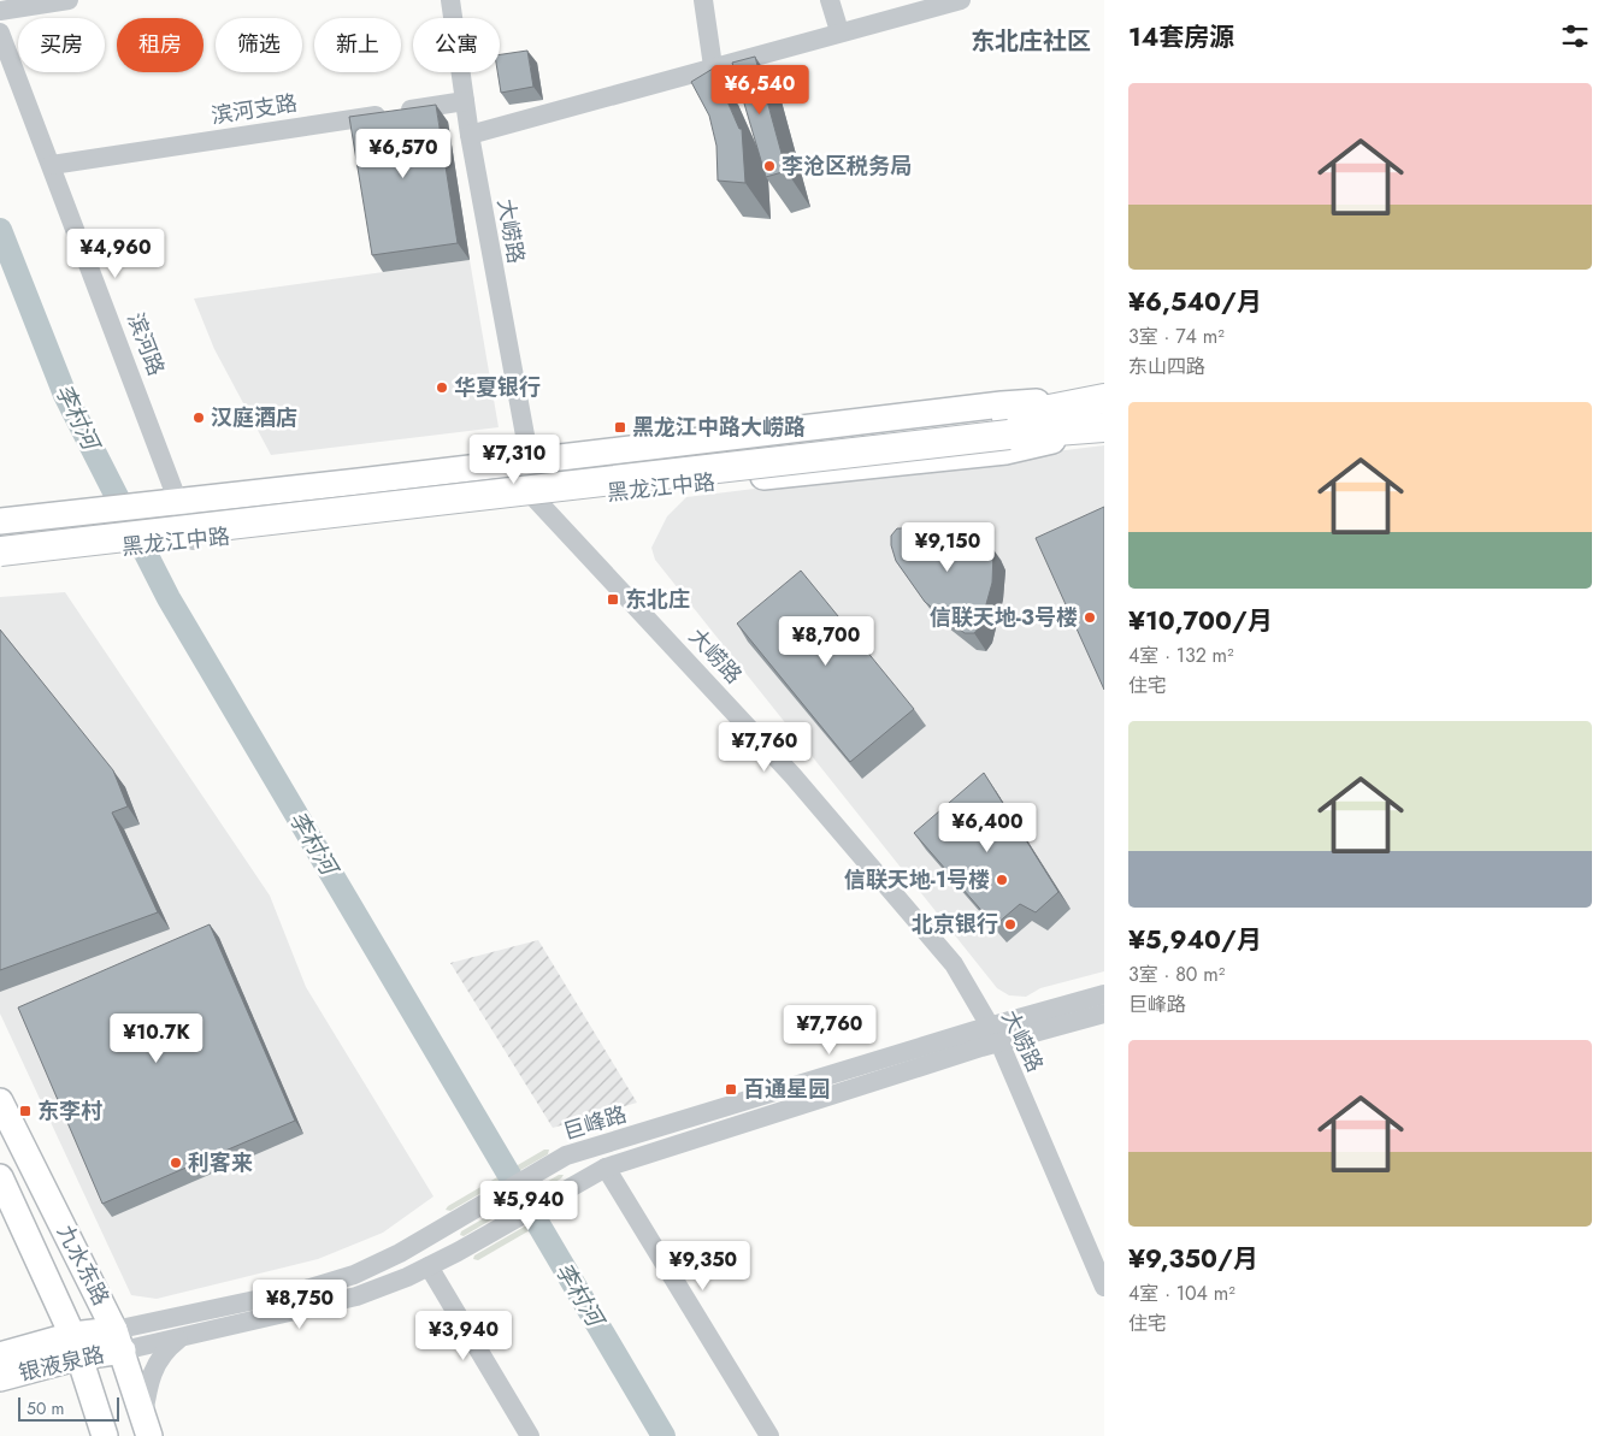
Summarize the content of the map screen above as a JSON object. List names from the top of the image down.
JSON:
{
  "streets": {
    "highway": ["黑龙江中路"],
    "main road": ["九水东路", "银液泉路"],
    "street": [
      "滨河支路",
      "大崂路",
      "滨河路",
      "巨峰路"
    ]
  },
  "crossings": [
    ["滨河支路", "大崂路"],
    ["滨河支路", "滨河路"],
    ["大崂路", "黑龙江中路"],
    ["大崂路", "巨峰路"],
    ["滨河路", "黑龙江中路"],
    ["巨峰路", "九水东路"],
    ["巨峰路", "银液泉路"],
    ["九水东路", "银液泉路"]
  ],
  "districts": ["东北庄社区"],
  "water": ["李村河"],
  "places": {
    "other": [
      "李沧区税务局",
      "华夏银行",
      "汉庭酒店",
      "信联天地-3号楼",
      "信联天地-1号楼",
      "北京银行",
      "利客来"
    ],
    "transit": [
      "黑龙江中路大崂路",
      "东北庄",
      "百通星园",
      "东李村"
    ]
  },
  "scale_bar": "50 m",
  "page": {
    "heading": "14套房源",
    "chip": [
      "买房",
      "租房",
      "筛选",
      "新上",
      "公寓"
    ],
    "price": [
      "¥6,540",
      "¥6,570",
      "¥4,960",
      "¥7,310",
      "¥9,150",
      "¥8,700",
      "¥7,760",
      "¥6,400",
      "¥7,760",
      "¥10.7K",
      "¥5,940",
      "¥9,350",
      "¥8,750",
      "¥3,940"
    ],
    "list": [
      {
        "name": "¥6,540/月",
        "note": "3室 · 74 m² · 东山四路"
      },
      {
        "name": "¥10,700/月",
        "note": "4室 · 132 m² · 住宅"
      },
      {
        "name": "¥5,940/月",
        "note": "3室 · 80 m² · 巨峰路"
      },
      {
        "name": "¥9,350/月",
        "note": "4室 · 104 m² · 住宅"
      }
    ],
    "scale": "50 m"
  }
}
